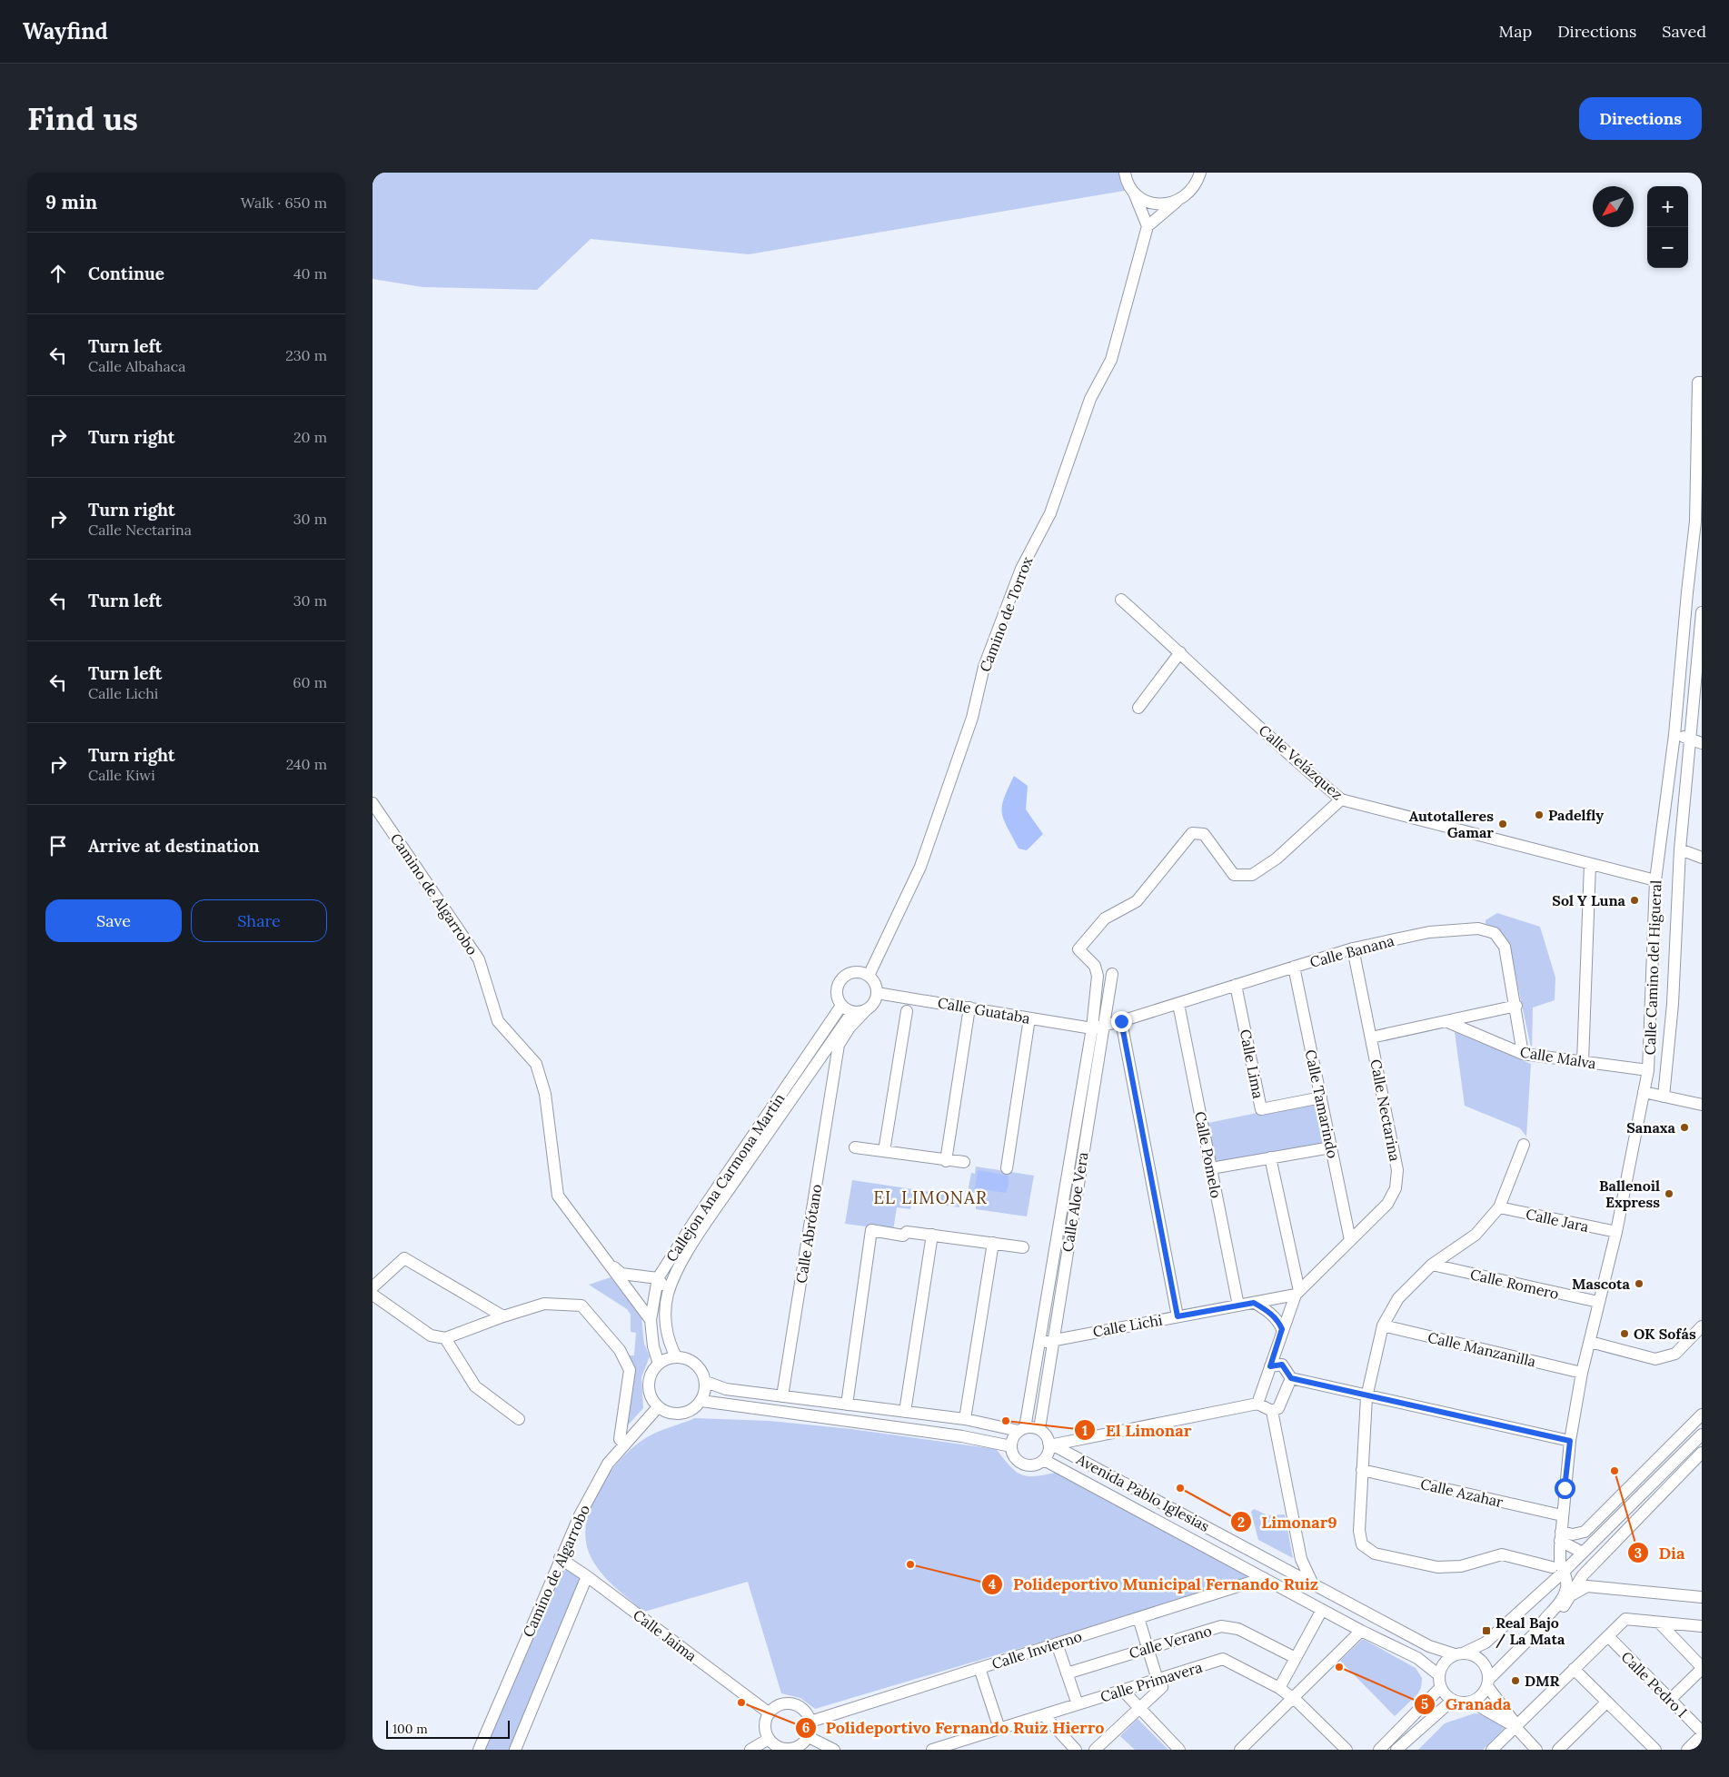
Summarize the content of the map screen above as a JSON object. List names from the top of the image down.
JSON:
{
  "streets": {
    "street": [
      "Camino de Torrox",
      "Calle Velázquez",
      "Camino de Algarrobo",
      "Calle Banana",
      "Calle Camino del Higueral",
      "Calle Guataba",
      "Calle Malva",
      "Calle Lima",
      "Calle Tamarindo",
      "Calle Nectarina",
      "Calle Pomelo",
      "Callejon Ana Carmona Martin",
      "Calle Aloe Vera",
      "Calle Jara",
      "Calle Abrótano",
      "Calle Romero",
      "Calle Lichi",
      "Calle Manzanilla",
      "Avenida Pablo Iglesias",
      "Calle Azahar",
      "Calle Jaima",
      "Calle Verano",
      "Calle Invierno",
      "Calle Primavera",
      "Calle Pedro I"
    ]
  },
  "crossings": [
    ["Camino de Torrox", "Calle Guataba"],
    ["Camino de Torrox", "Callejon Ana Carmona Martin"],
    ["Camino de Torrox", "Calle Abrótano"],
    ["Calle Velázquez", "Calle Camino del Higueral"],
    ["Calle Velázquez", "Calle Aloe Vera"],
    ["Camino de Algarrobo", "Callejon Ana Carmona Martin"],
    ["Camino de Algarrobo", "Calle Jaima"],
    ["Calle Banana", "Calle Guataba"],
    ["Calle Banana", "Calle Malva"],
    ["Calle Banana", "Calle Lima"],
    ["Calle Banana", "Calle Tamarindo"],
    ["Calle Banana", "Calle Nectarina"],
    ["Calle Banana", "Calle Pomelo"],
    ["Calle Banana", "Calle Aloe Vera"],
    ["Calle Camino del Higueral", "Calle Malva"],
    ["Calle Camino del Higueral", "Calle Jara"],
    ["Calle Camino del Higueral", "Calle Romero"],
    ["Calle Camino del Higueral", "Calle Manzanilla"],
    ["Calle Camino del Higueral", "Calle Azahar"],
    ["Calle Guataba", "Callejon Ana Carmona Martin"],
    ["Calle Guataba", "Calle Aloe Vera"],
    ["Calle Guataba", "Calle Abrótano"],
    ["Calle Lima", "Calle Tamarindo"],
    ["Calle Tamarindo", "Calle Nectarina"],
    ["Calle Nectarina", "Calle Lichi"],
    ["Calle Pomelo", "Calle Lichi"],
    ["Callejon Ana Carmona Martin", "Calle Abrótano"],
    ["Calle Aloe Vera", "Calle Lichi"],
    ["Calle Aloe Vera", "Avenida Pablo Iglesias"],
    ["Avenida Pablo Iglesias", "Calle Invierno"],
    ["Calle Jaima", "Calle Invierno"]
  ],
  "districts": ["EL LIMONAR"],
  "places": {
    "other": [
      "Padelfly",
      "Autotalleres Gamar",
      "Sol Y Luna",
      "Sanaxa",
      "Ballenoil Express",
      "Mascota",
      "OK Sofás",
      "El Limonar",
      "Dia",
      "Limonar9",
      "Polideportivo Municipal Fernando Ruiz",
      "Granada",
      "DMR",
      "Polideportivo Fernando Ruiz Hierro"
    ],
    "transit": ["Real Bajo / La Mata"]
  },
  "scale_bar": "100 m",
  "north": "bottom left",
  "page": {
    "header": "Wayfind",
    "nav": ["Map", "Directions", "Saved"],
    "buttons": [
      "Directions",
      ["Save", "Share"]
    ],
    "title": "Find us",
    "heading": ["9 min", "Walk · 650 m"],
    "map_buttons": ["+", "−"],
    "list": [
      ["Continue", "40 m"],
      ["Turn left", "Calle Albahaca", "230 m"],
      ["Turn right", "20 m"],
      ["Turn right", "Calle Nectarina", "30 m"],
      ["Turn left", "30 m"],
      ["Turn left", "Calle Lichi", "60 m"],
      ["Turn right", "Calle Kiwi", "240 m"],
      "Arrive at destination"
    ],
    "scale": "100 m"
  }
}
